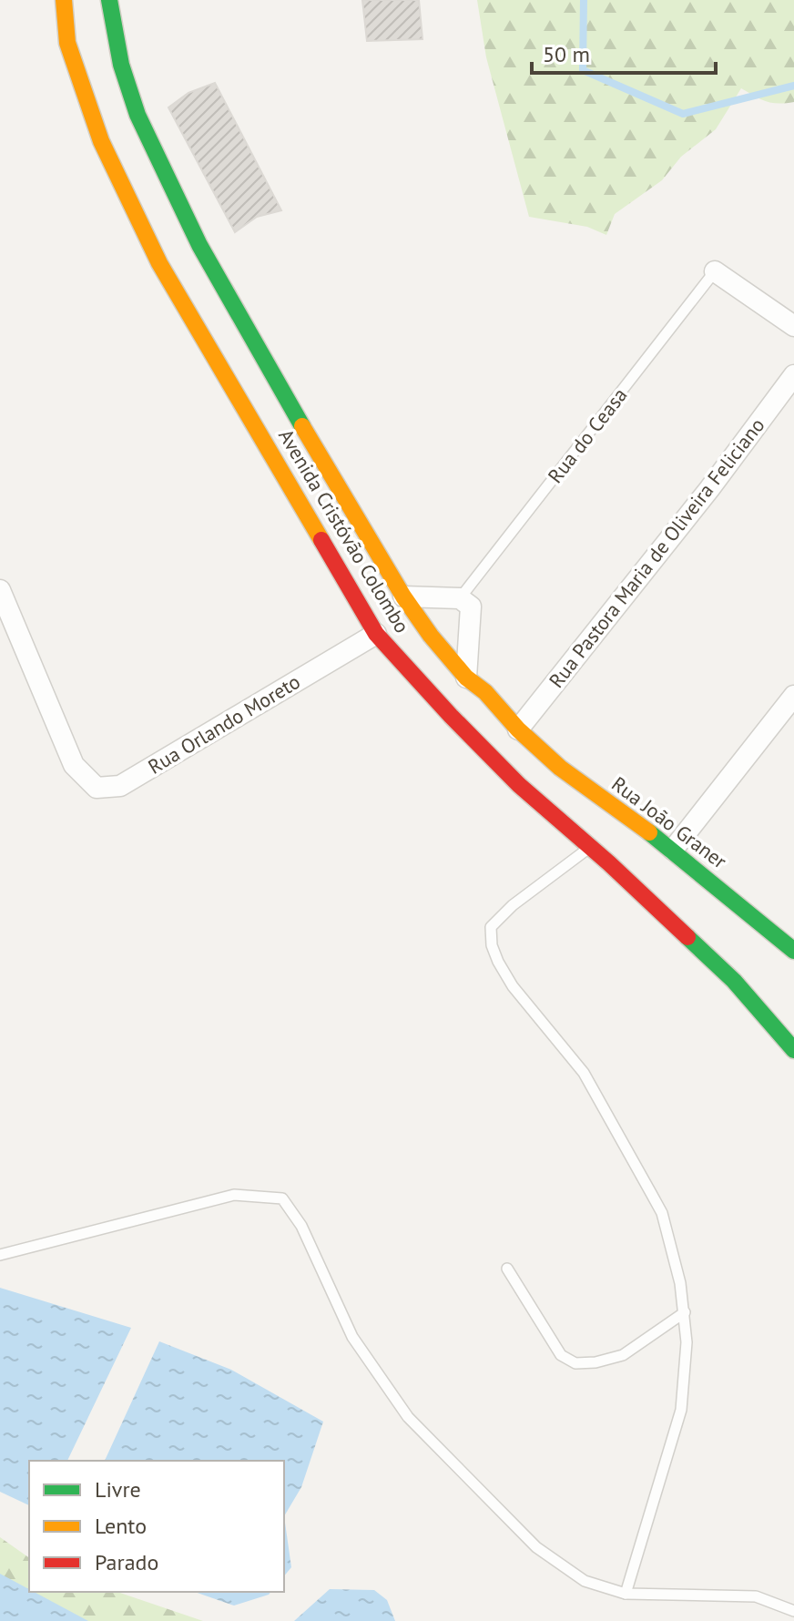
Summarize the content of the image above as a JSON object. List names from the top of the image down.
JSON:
{
  "streets": {
    "main road": ["Avenida Cristóvão Colombo", "Rua João Graner"],
    "street": ["Rua Pastora Maria de Oliveira Feliciano", "Rua Orlando Moreto"],
    "lane": ["Rua do Ceasa"]
  },
  "crossings": [
    ["Avenida Cristóvão Colombo", "Rua Pastora Maria de Oliveira Feliciano"],
    ["Avenida Cristóvão Colombo", "Rua Orlando Moreto"],
    ["Avenida Cristóvão Colombo", "Rua João Graner"],
    ["Rua Pastora Maria de Oliveira Feliciano", "Rua João Graner"]
  ],
  "legend": ["Livre", "Lento", "Parado"],
  "scale_bar": "50 m"
}
